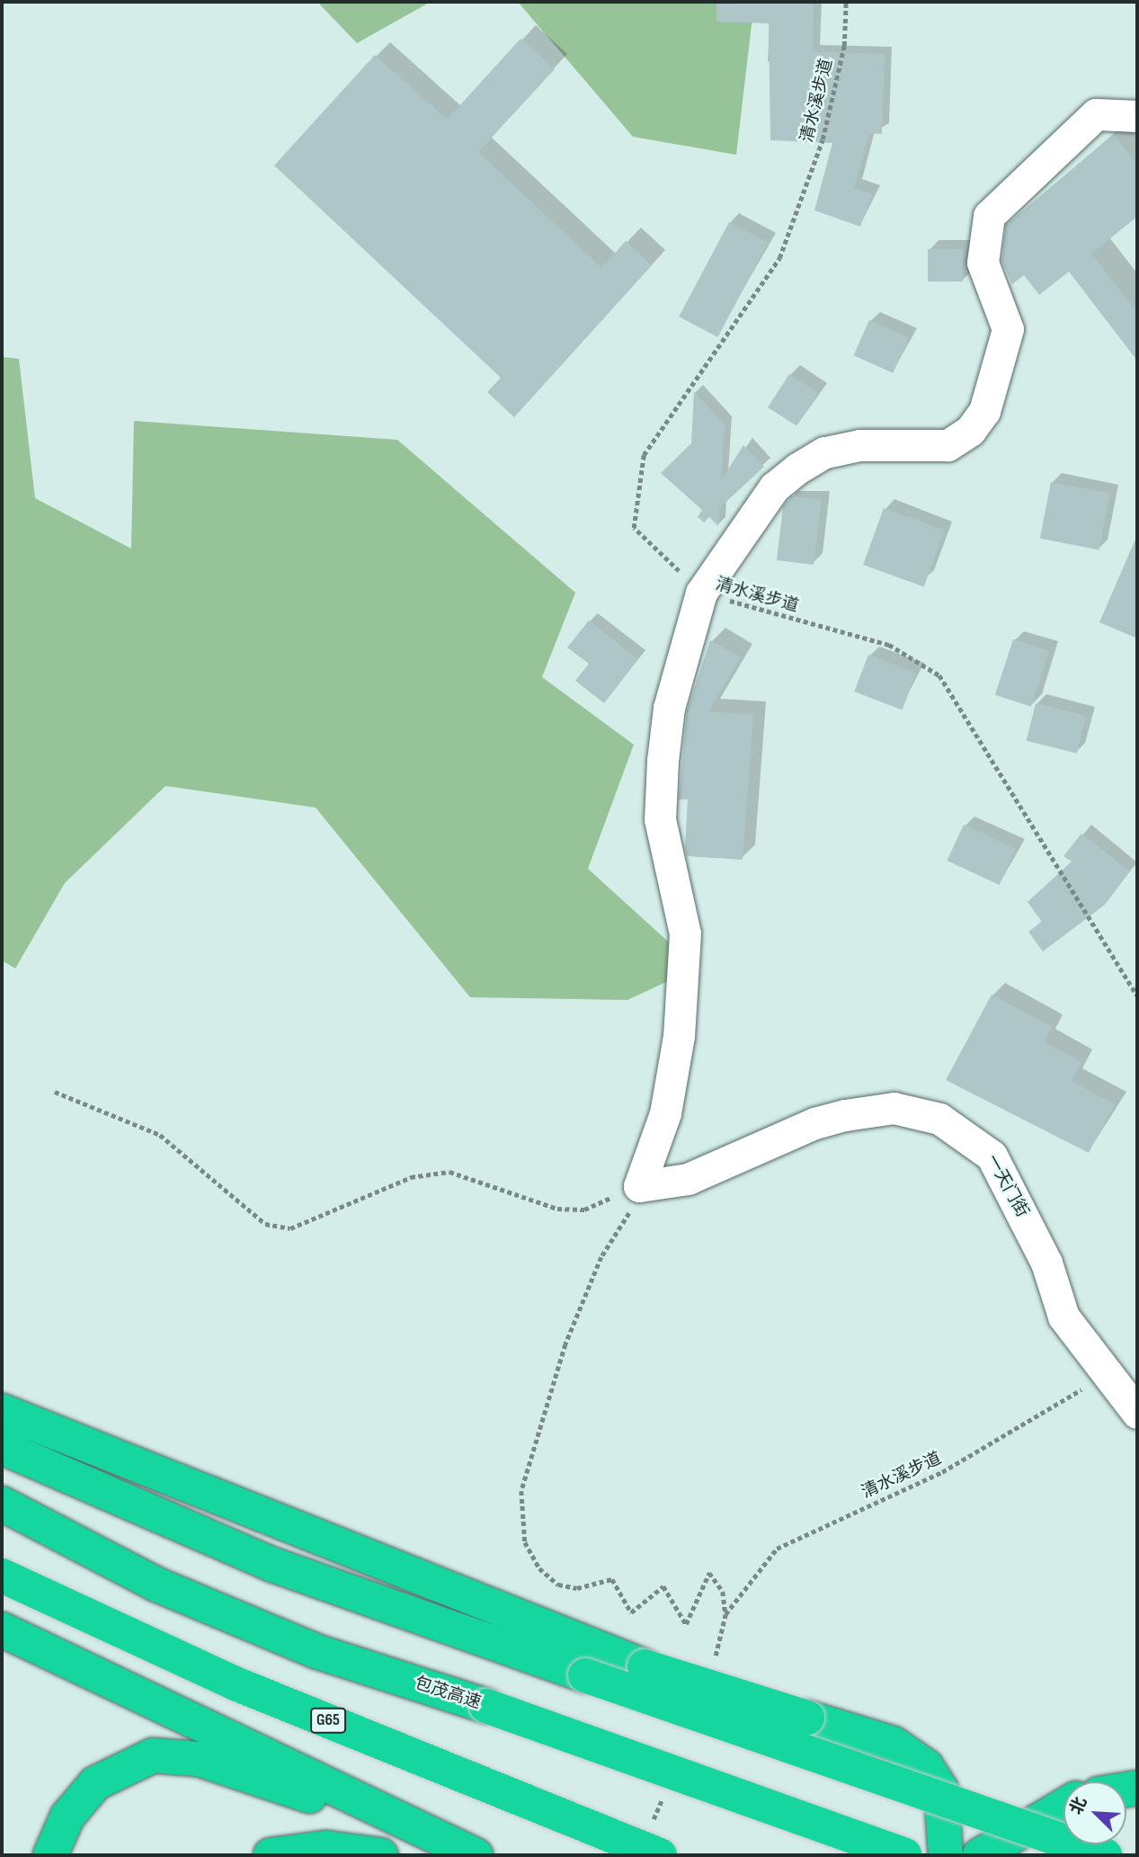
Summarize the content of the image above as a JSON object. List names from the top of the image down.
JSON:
{
  "streets": {
    "highway": ["包茂高速", "G65"],
    "street": ["一天门街"],
    "path": ["清水溪步道"]
  },
  "crossings": [
    ["清水溪步道", "一天门街"]
  ],
  "north": "top left"
}
